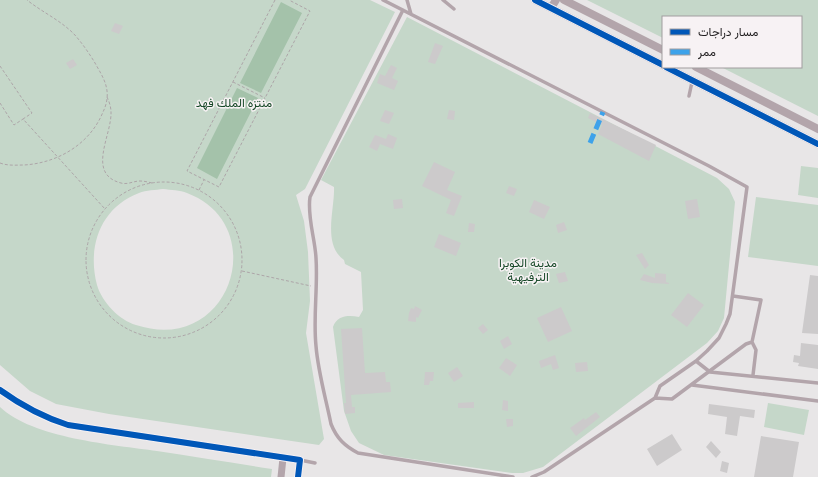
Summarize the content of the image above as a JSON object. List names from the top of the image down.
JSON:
{
  "parks": ["منتزه الملك فهد", "مدينة الكوبرا الترفيهية"],
  "legend": ["مسار دراجات", "ممر"]
}
